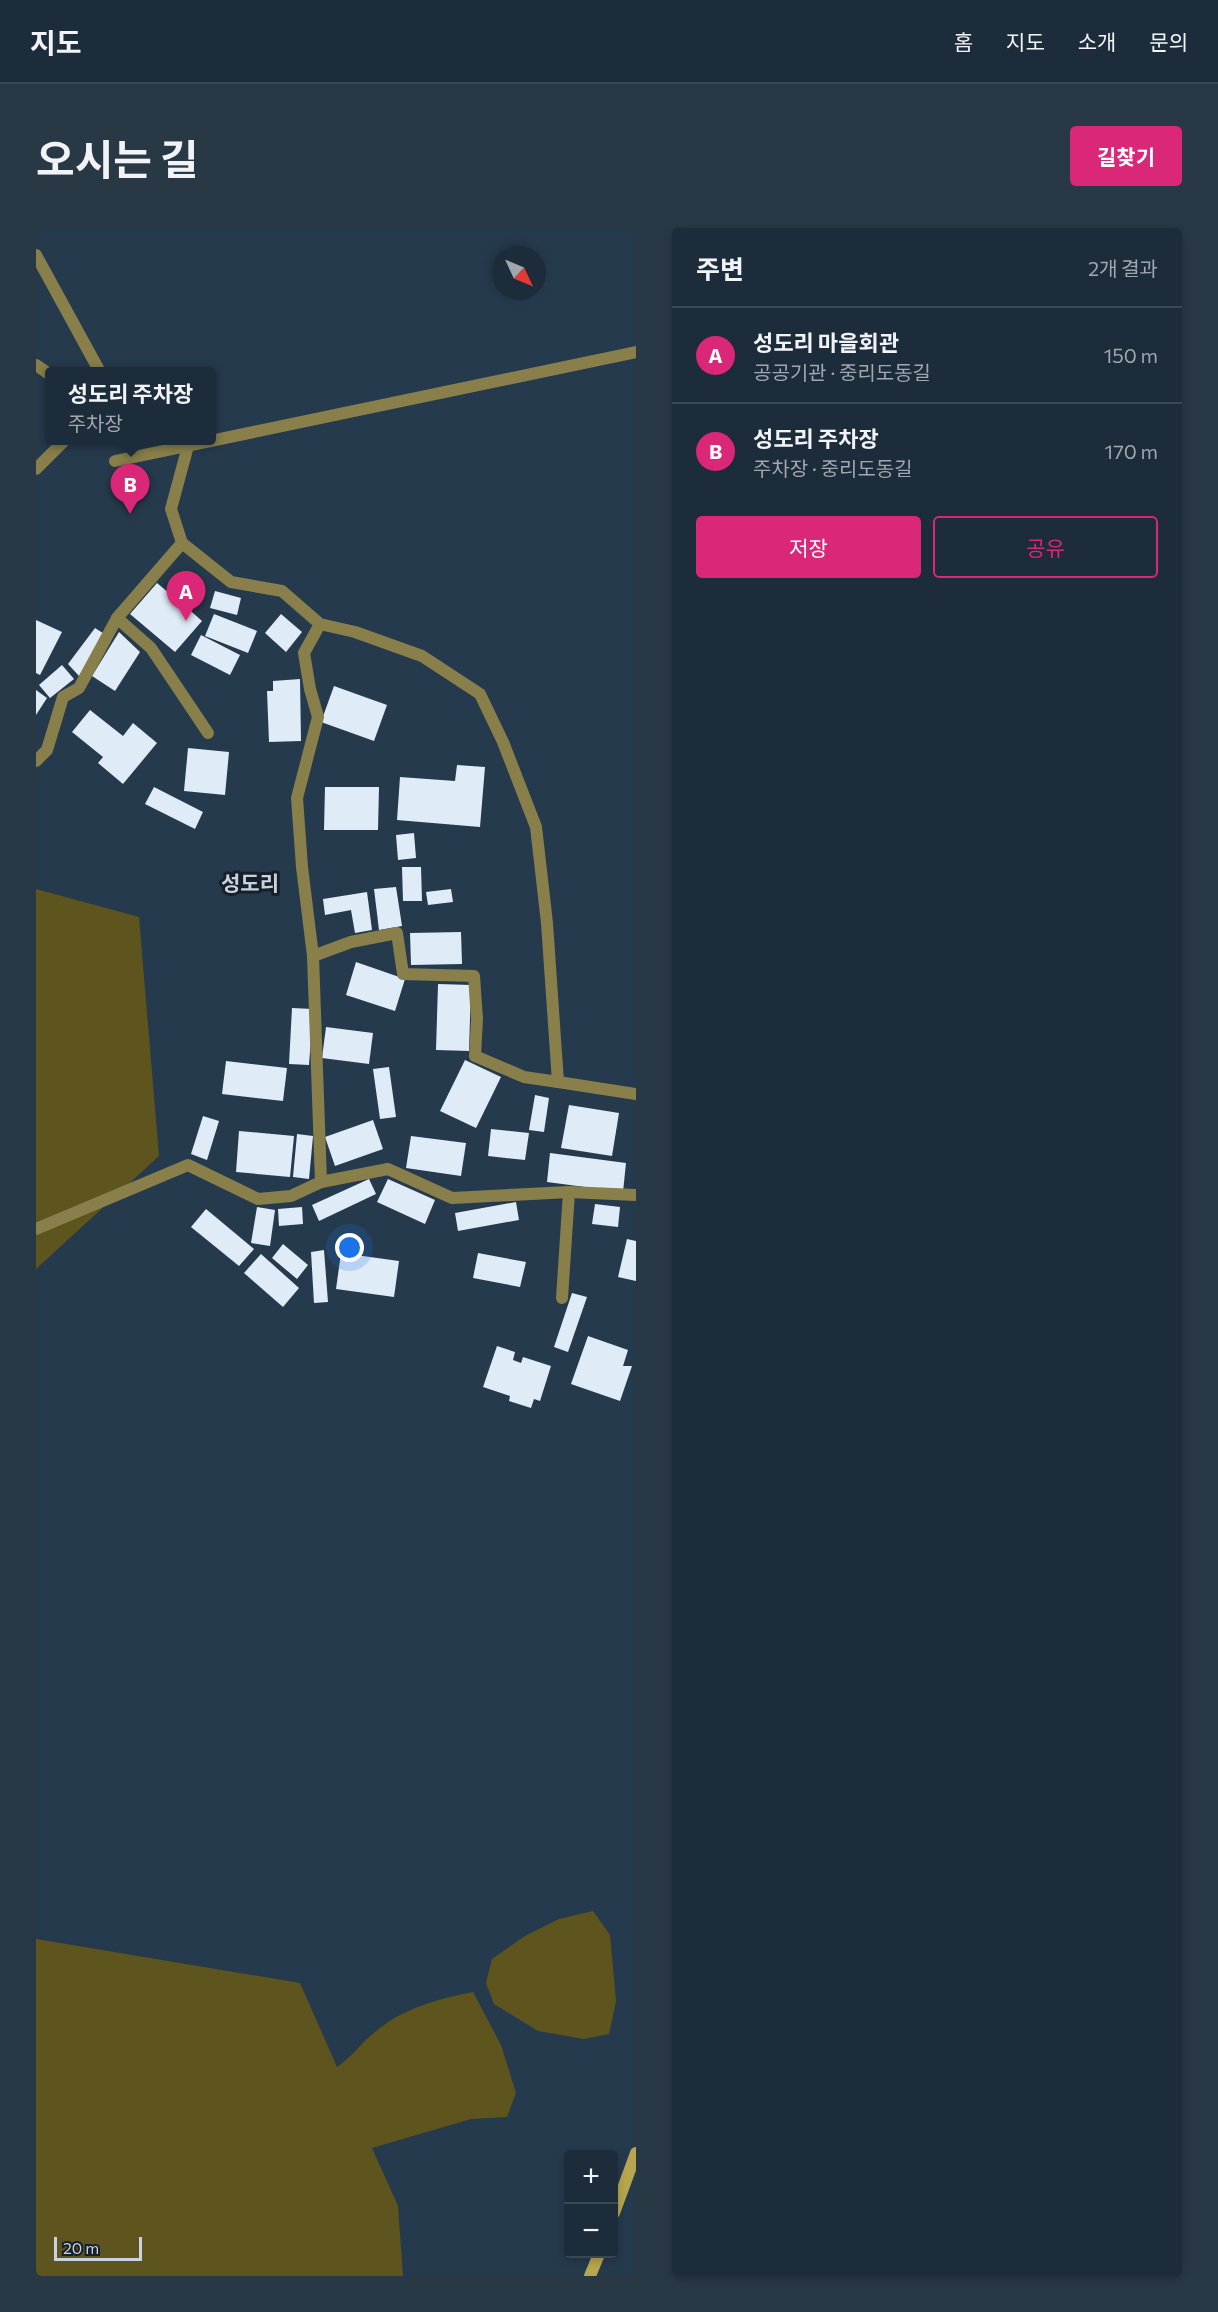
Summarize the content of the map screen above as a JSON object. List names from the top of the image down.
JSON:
{
  "districts": ["성도리"],
  "scale_bar": "20 m",
  "north": "bottom right",
  "page": {
    "header": "지도",
    "nav": [
      "홈",
      "지도",
      "소개",
      "문의"
    ],
    "title": "오시는 길",
    "buttons": [
      "길찾기",
      ["저장", "공유"]
    ],
    "heading": ["주변", "2개 결과"],
    "list": [
      {
        "mark": "A",
        "name": "성도리 마을회관",
        "note": "공공기관 · 중리도동길",
        "value": "150 m"
      },
      {
        "mark": "B",
        "name": "성도리 주차장",
        "note": "주차장 · 중리도동길",
        "value": "170 m"
      }
    ],
    "popup": ["성도리 주차장", "주차장"],
    "pins": ["B", "A"],
    "map_buttons": ["+", "−"],
    "scale": "20 m"
  }
}
